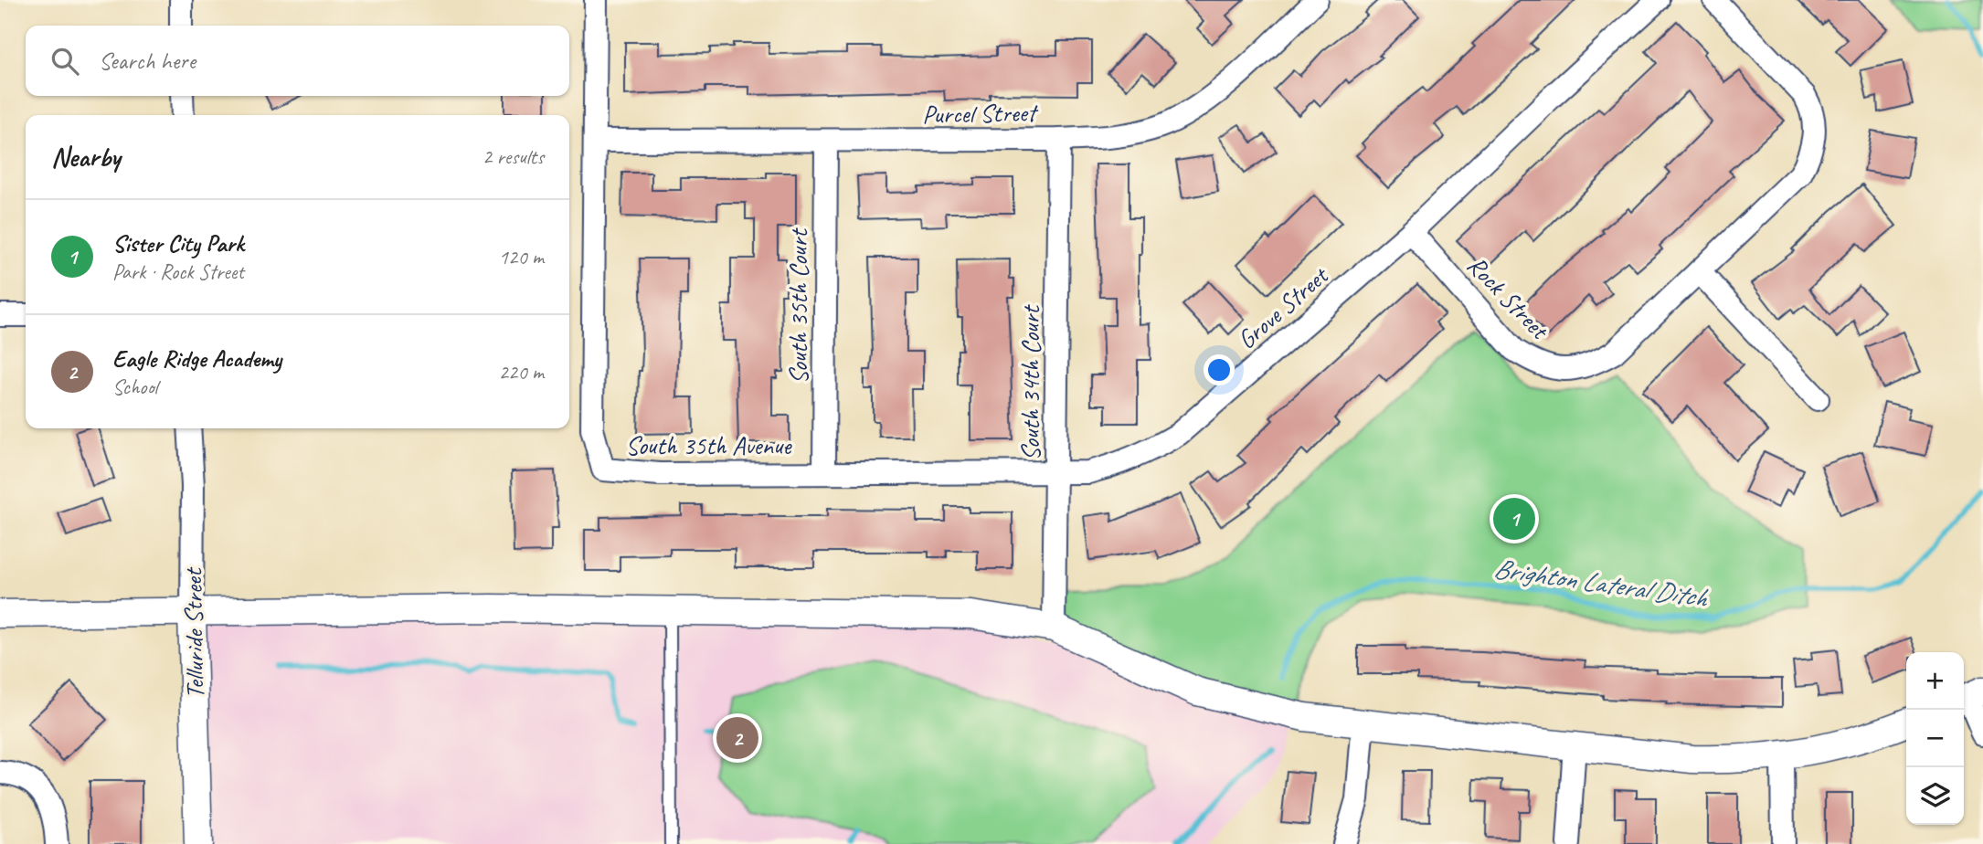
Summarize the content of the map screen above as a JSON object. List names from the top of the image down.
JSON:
{
  "streets": {
    "street": [
      "Purcel Street",
      "Rock Street",
      "South 35th Court",
      "Grove Street",
      "South 34th Court",
      "South 35th Avenue",
      "Telluride Street"
    ]
  },
  "crossings": [
    ["Purcel Street", "South 35th Court"],
    ["Purcel Street", "South 34th Court"],
    ["Purcel Street", "South 35th Avenue"],
    ["Rock Street", "Grove Street"],
    ["South 35th Court", "Grove Street"],
    ["South 35th Court", "South 35th Avenue"],
    ["Grove Street", "South 34th Court"],
    ["Grove Street", "South 35th Avenue"]
  ],
  "water": ["Brighton Lateral Ditch"],
  "page": {
    "search": "Search here",
    "heading": ["Nearby", "2 results"],
    "list": [
      {
        "mark": "1",
        "name": "Sister City Park",
        "note": "Park · Rock Street",
        "value": "120 m"
      },
      {
        "mark": "2",
        "name": "Eagle Ridge Academy",
        "note": "School",
        "value": "220 m"
      }
    ],
    "pins": ["1", "2"],
    "map_buttons": ["+", "−"]
  }
}
